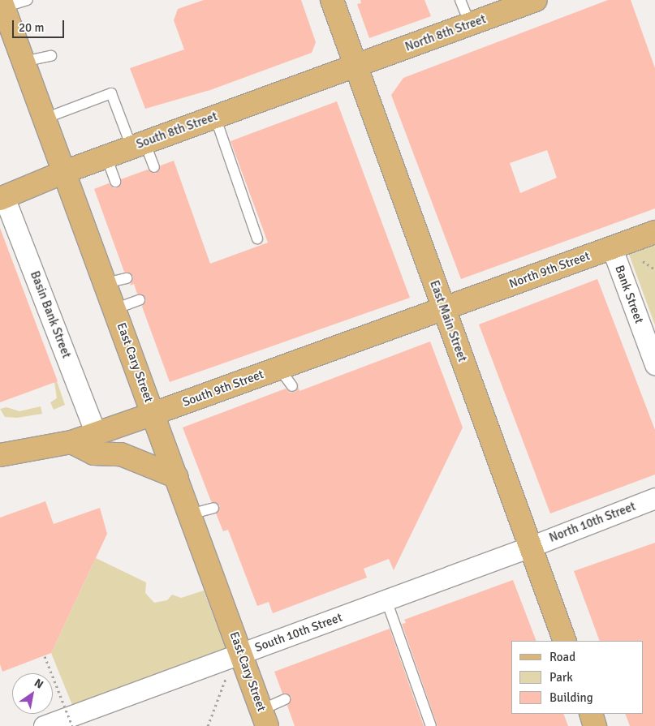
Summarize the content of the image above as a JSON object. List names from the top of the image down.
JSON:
{
  "streets": {
    "main road": [
      "North 8th Street",
      "South 8th Street",
      "North 9th Street",
      "East Main Street",
      "East Cary Street",
      "South 9th Street"
    ],
    "street": [
      "Bank Street",
      "Basin Bank Street",
      "North 10th Street",
      "South 10th Street"
    ]
  },
  "crossings": [
    ["North 8th Street", "South 8th Street"],
    ["North 8th Street", "East Main Street"],
    ["South 8th Street", "Basin Bank Street"],
    ["South 8th Street", "East Main Street"],
    ["South 8th Street", "East Cary Street"],
    ["North 9th Street", "Bank Street"],
    ["North 9th Street", "East Main Street"],
    ["North 9th Street", "South 9th Street"],
    ["Basin Bank Street", "South 9th Street"],
    ["East Main Street", "South 9th Street"],
    ["East Main Street", "North 10th Street"],
    ["East Main Street", "South 10th Street"],
    ["East Cary Street", "South 9th Street"],
    ["East Cary Street", "South 10th Street"],
    ["North 10th Street", "South 10th Street"]
  ],
  "legend": ["Road", "Park", "Building"],
  "scale_bar": "20 m",
  "north": "top right"
}
